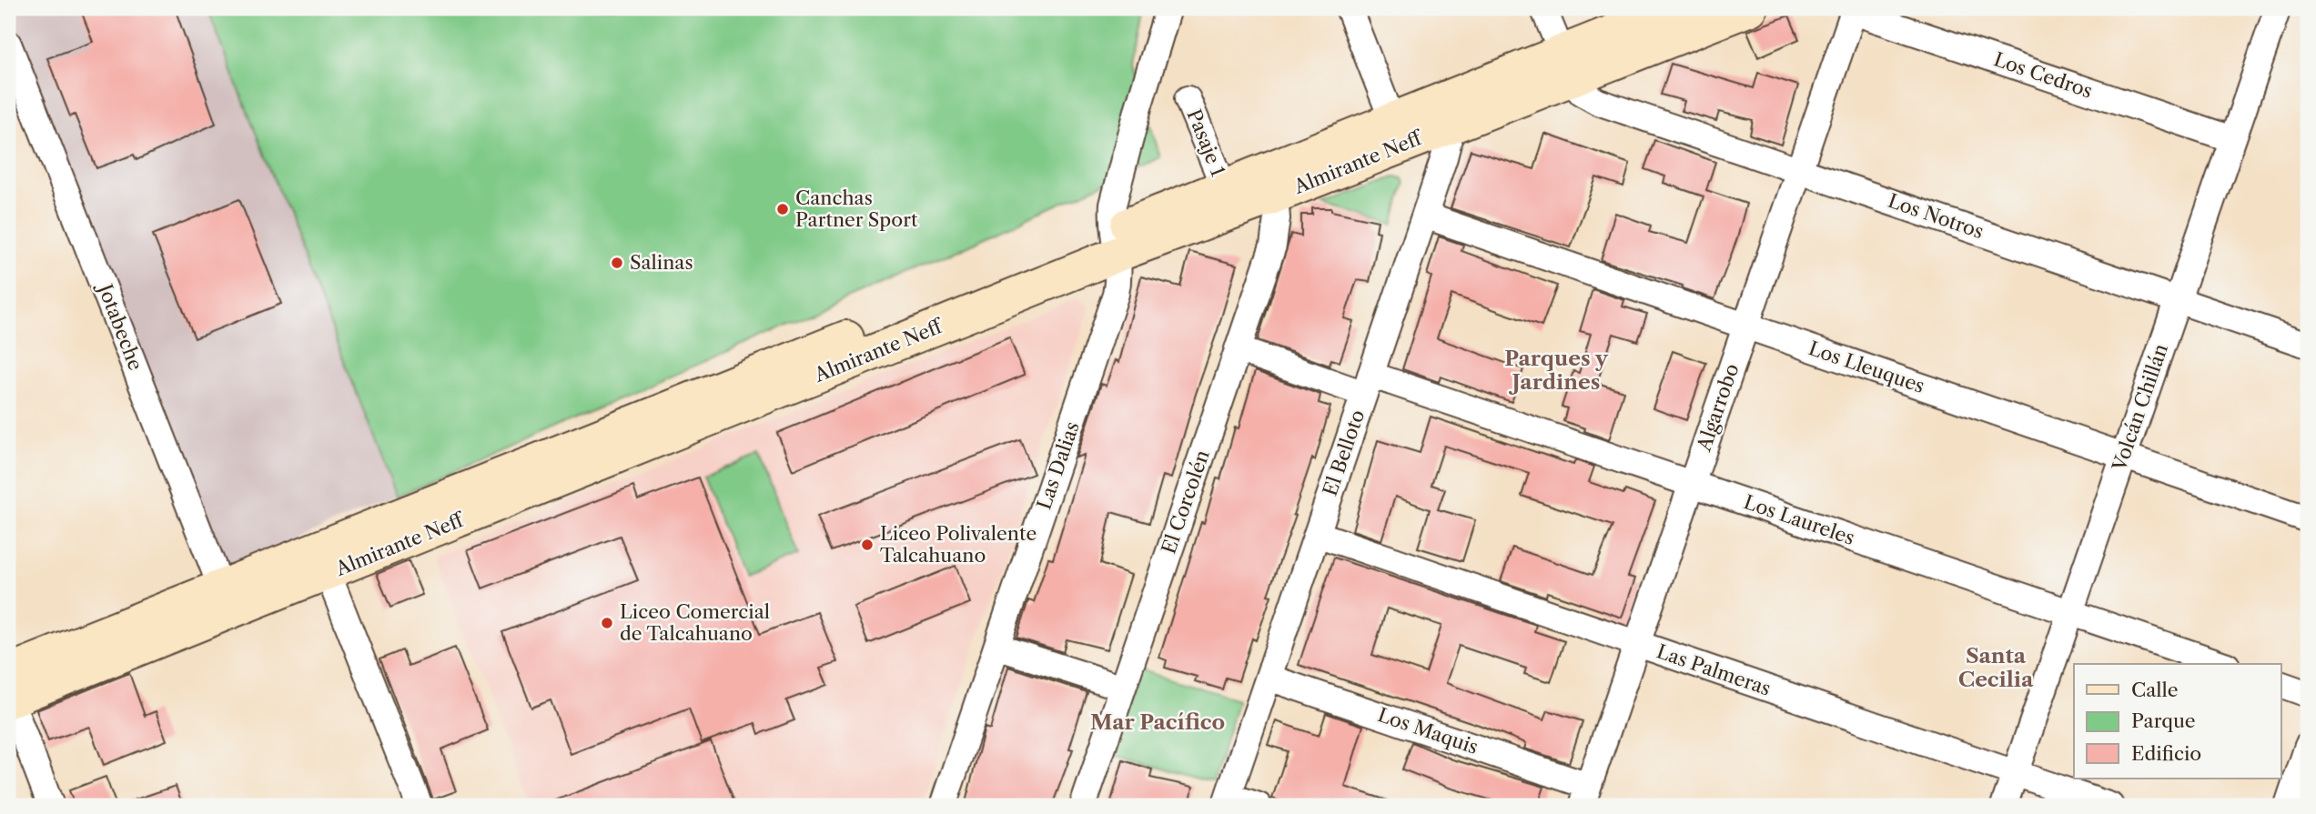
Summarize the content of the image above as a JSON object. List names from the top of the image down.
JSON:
{
  "streets": {
    "street": [
      "Los Cedros",
      "Pasaje 1",
      "Almirante Neff",
      "Los Notros",
      "Jotabeche",
      "Los Lleuques",
      "Algarrobo",
      "Volcán Chillán",
      "El Belloto",
      "Las Dalias",
      "El Corcolén",
      "Los Laureles",
      "Las Palmeras",
      "Los Maquis"
    ]
  },
  "crossings": [
    ["Los Cedros", "Algarrobo"],
    ["Los Cedros", "Volcán Chillán"],
    ["Pasaje 1", "Almirante Neff"],
    ["Almirante Neff", "Los Notros"],
    ["Almirante Neff", "Jotabeche"],
    ["Almirante Neff", "El Belloto"],
    ["Almirante Neff", "Las Dalias"],
    ["Almirante Neff", "El Corcolén"],
    ["Los Notros", "Algarrobo"],
    ["Los Notros", "Volcán Chillán"],
    ["Los Lleuques", "Algarrobo"],
    ["Los Lleuques", "Volcán Chillán"],
    ["Los Lleuques", "El Belloto"],
    ["Algarrobo", "Los Laureles"],
    ["Algarrobo", "Las Palmeras"],
    ["Algarrobo", "Los Maquis"],
    ["Volcán Chillán", "Los Laureles"],
    ["Volcán Chillán", "Las Palmeras"],
    ["El Belloto", "Los Laureles"],
    ["El Belloto", "Las Palmeras"],
    ["El Belloto", "Los Maquis"],
    ["El Corcolén", "Los Laureles"]
  ],
  "districts": ["Parques y Jardines", "Santa Cecilia", "Mar Pacífico"],
  "places": [
    "Canchas Partner Sport",
    "Salinas",
    "Liceo Polivalente Talcahuano",
    "Liceo Comercial de Talcahuano"
  ],
  "legend": ["Calle", "Parque", "Edificio"]
}
